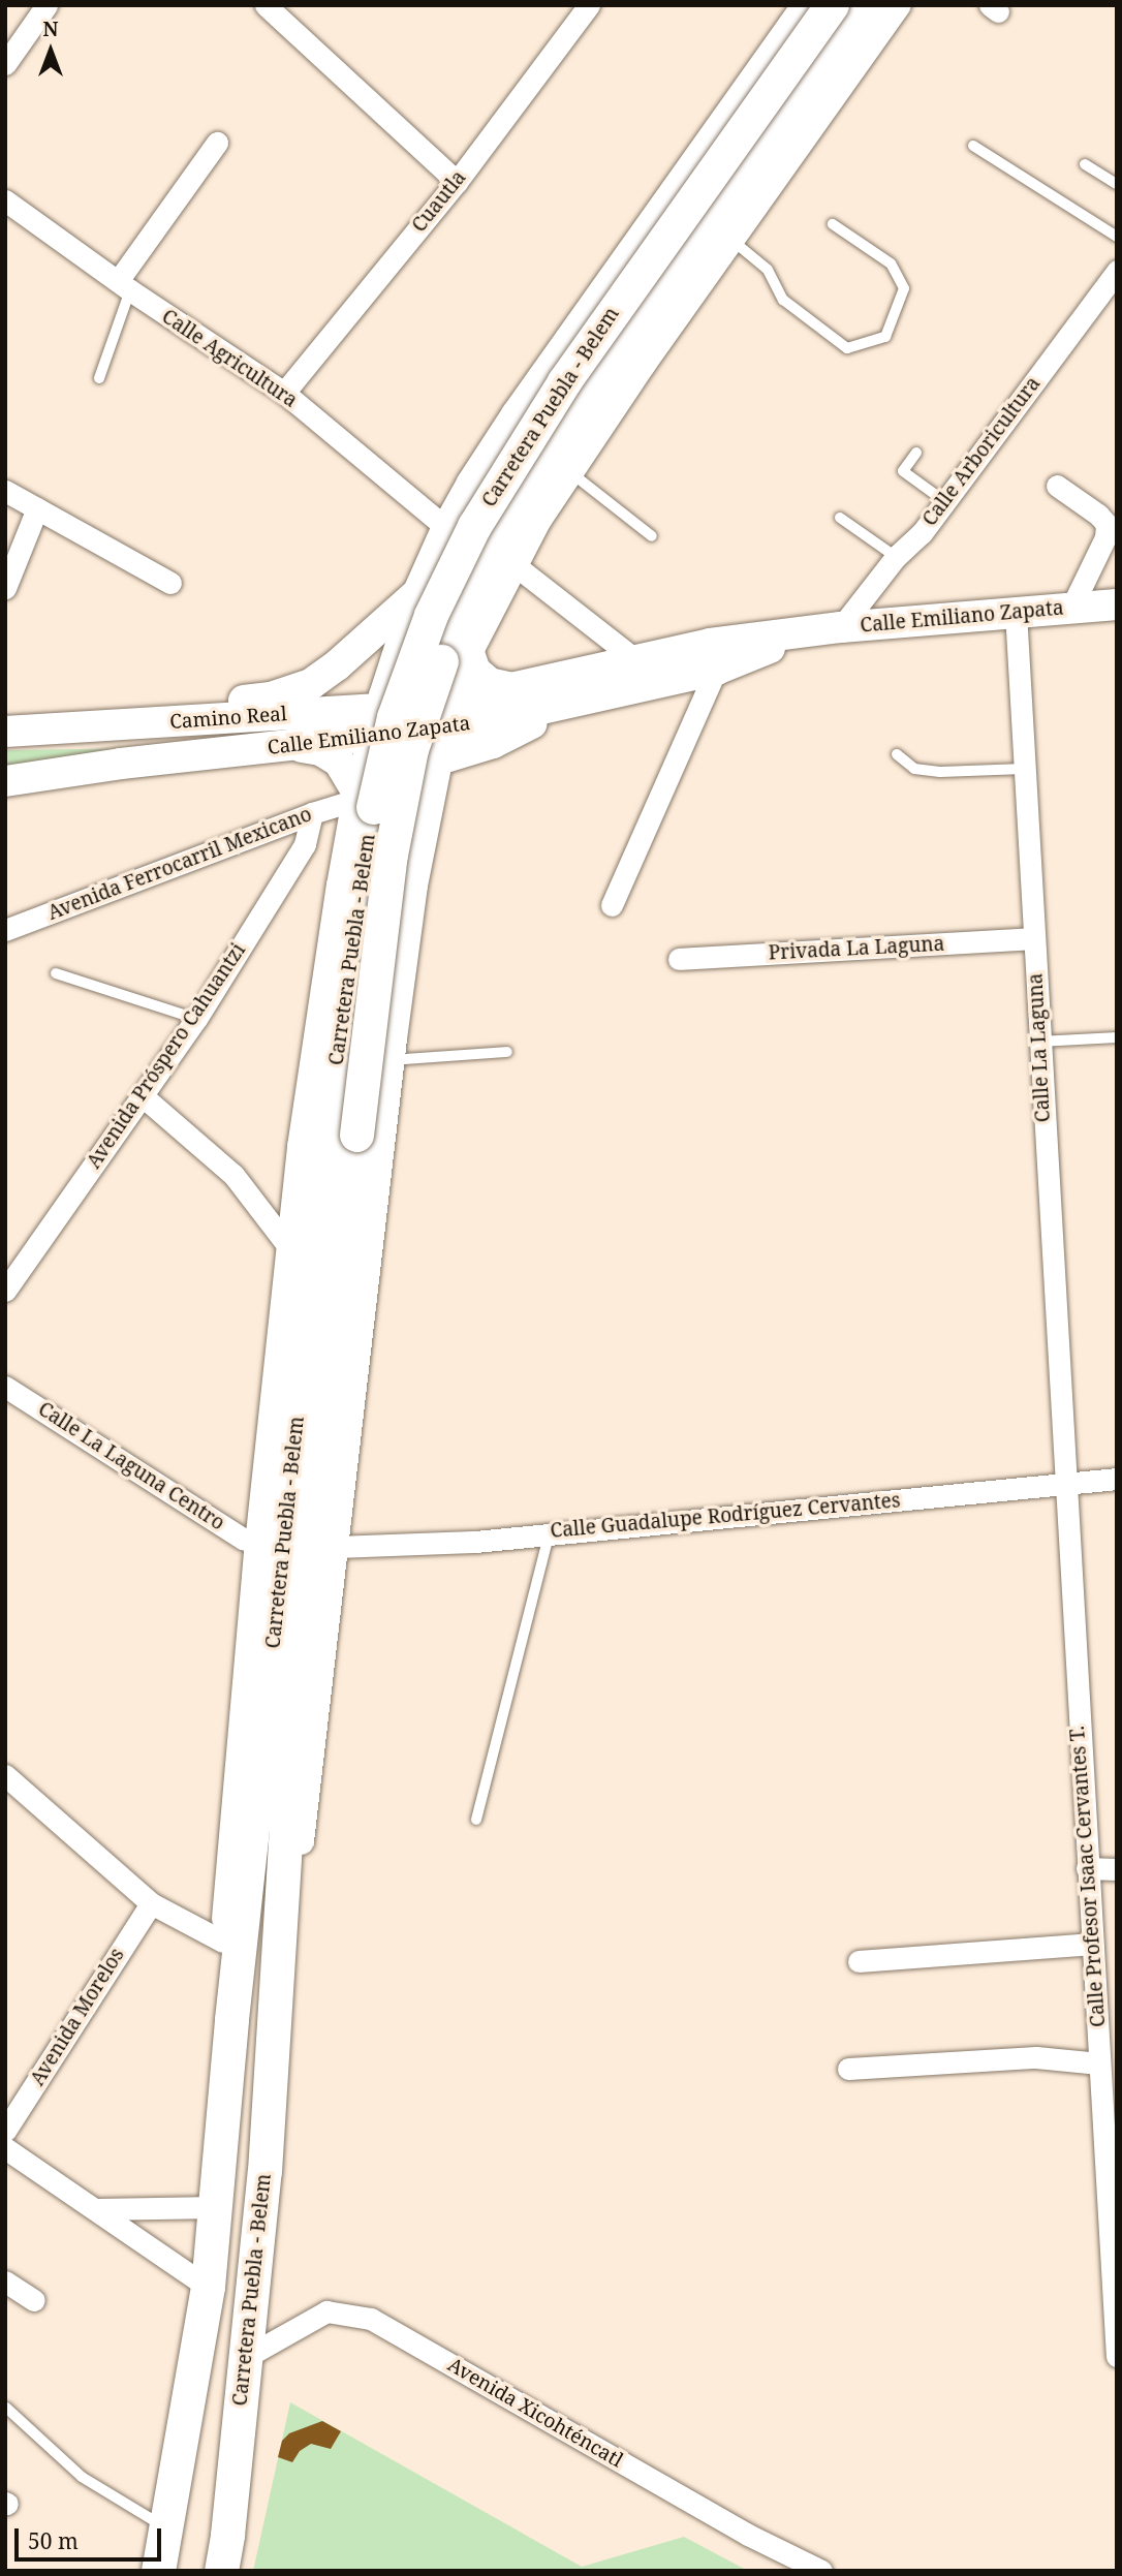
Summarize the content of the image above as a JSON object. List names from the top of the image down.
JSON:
{
  "streets": {
    "main road": ["Carretera Puebla - Belem", "Calle Emiliano Zapata", "Camino Real"],
    "street": [
      "Cuautla",
      "Calle Agricultura",
      "Calle Arboricultura",
      "Avenida Ferrocarril Mexicano",
      "Privada La Laguna",
      "Calle La Laguna",
      "Avenida Próspero Cahuantzi",
      "Calle La Laguna Centro",
      "Calle Guadalupe Rodríguez Cervantes",
      "Calle Profesor Isaac Cervantes T.",
      "Avenida Morelos",
      "Avenida Xicohténcatl"
    ]
  },
  "crossings": [
    ["Cuautla", "Calle Agricultura"],
    ["Calle Agricultura", "Carretera Puebla - Belem"],
    ["Carretera Puebla - Belem", "Calle Emiliano Zapata"],
    ["Carretera Puebla - Belem", "Camino Real"],
    ["Carretera Puebla - Belem", "Avenida Ferrocarril Mexicano"],
    ["Carretera Puebla - Belem", "Calle La Laguna Centro"],
    ["Carretera Puebla - Belem", "Calle Guadalupe Rodríguez Cervantes"],
    ["Carretera Puebla - Belem", "Avenida Xicohténcatl"],
    ["Calle Arboricultura", "Calle Emiliano Zapata"],
    ["Calle Emiliano Zapata", "Camino Real"],
    ["Calle Emiliano Zapata", "Calle La Laguna"],
    ["Avenida Ferrocarril Mexicano", "Avenida Próspero Cahuantzi"],
    ["Privada La Laguna", "Calle La Laguna"],
    ["Calle La Laguna", "Calle Guadalupe Rodríguez Cervantes"],
    ["Calle La Laguna", "Calle Profesor Isaac Cervantes T."],
    ["Calle Guadalupe Rodríguez Cervantes", "Calle Profesor Isaac Cervantes T."]
  ],
  "scale_bar": "50 m",
  "north": "top"
}
